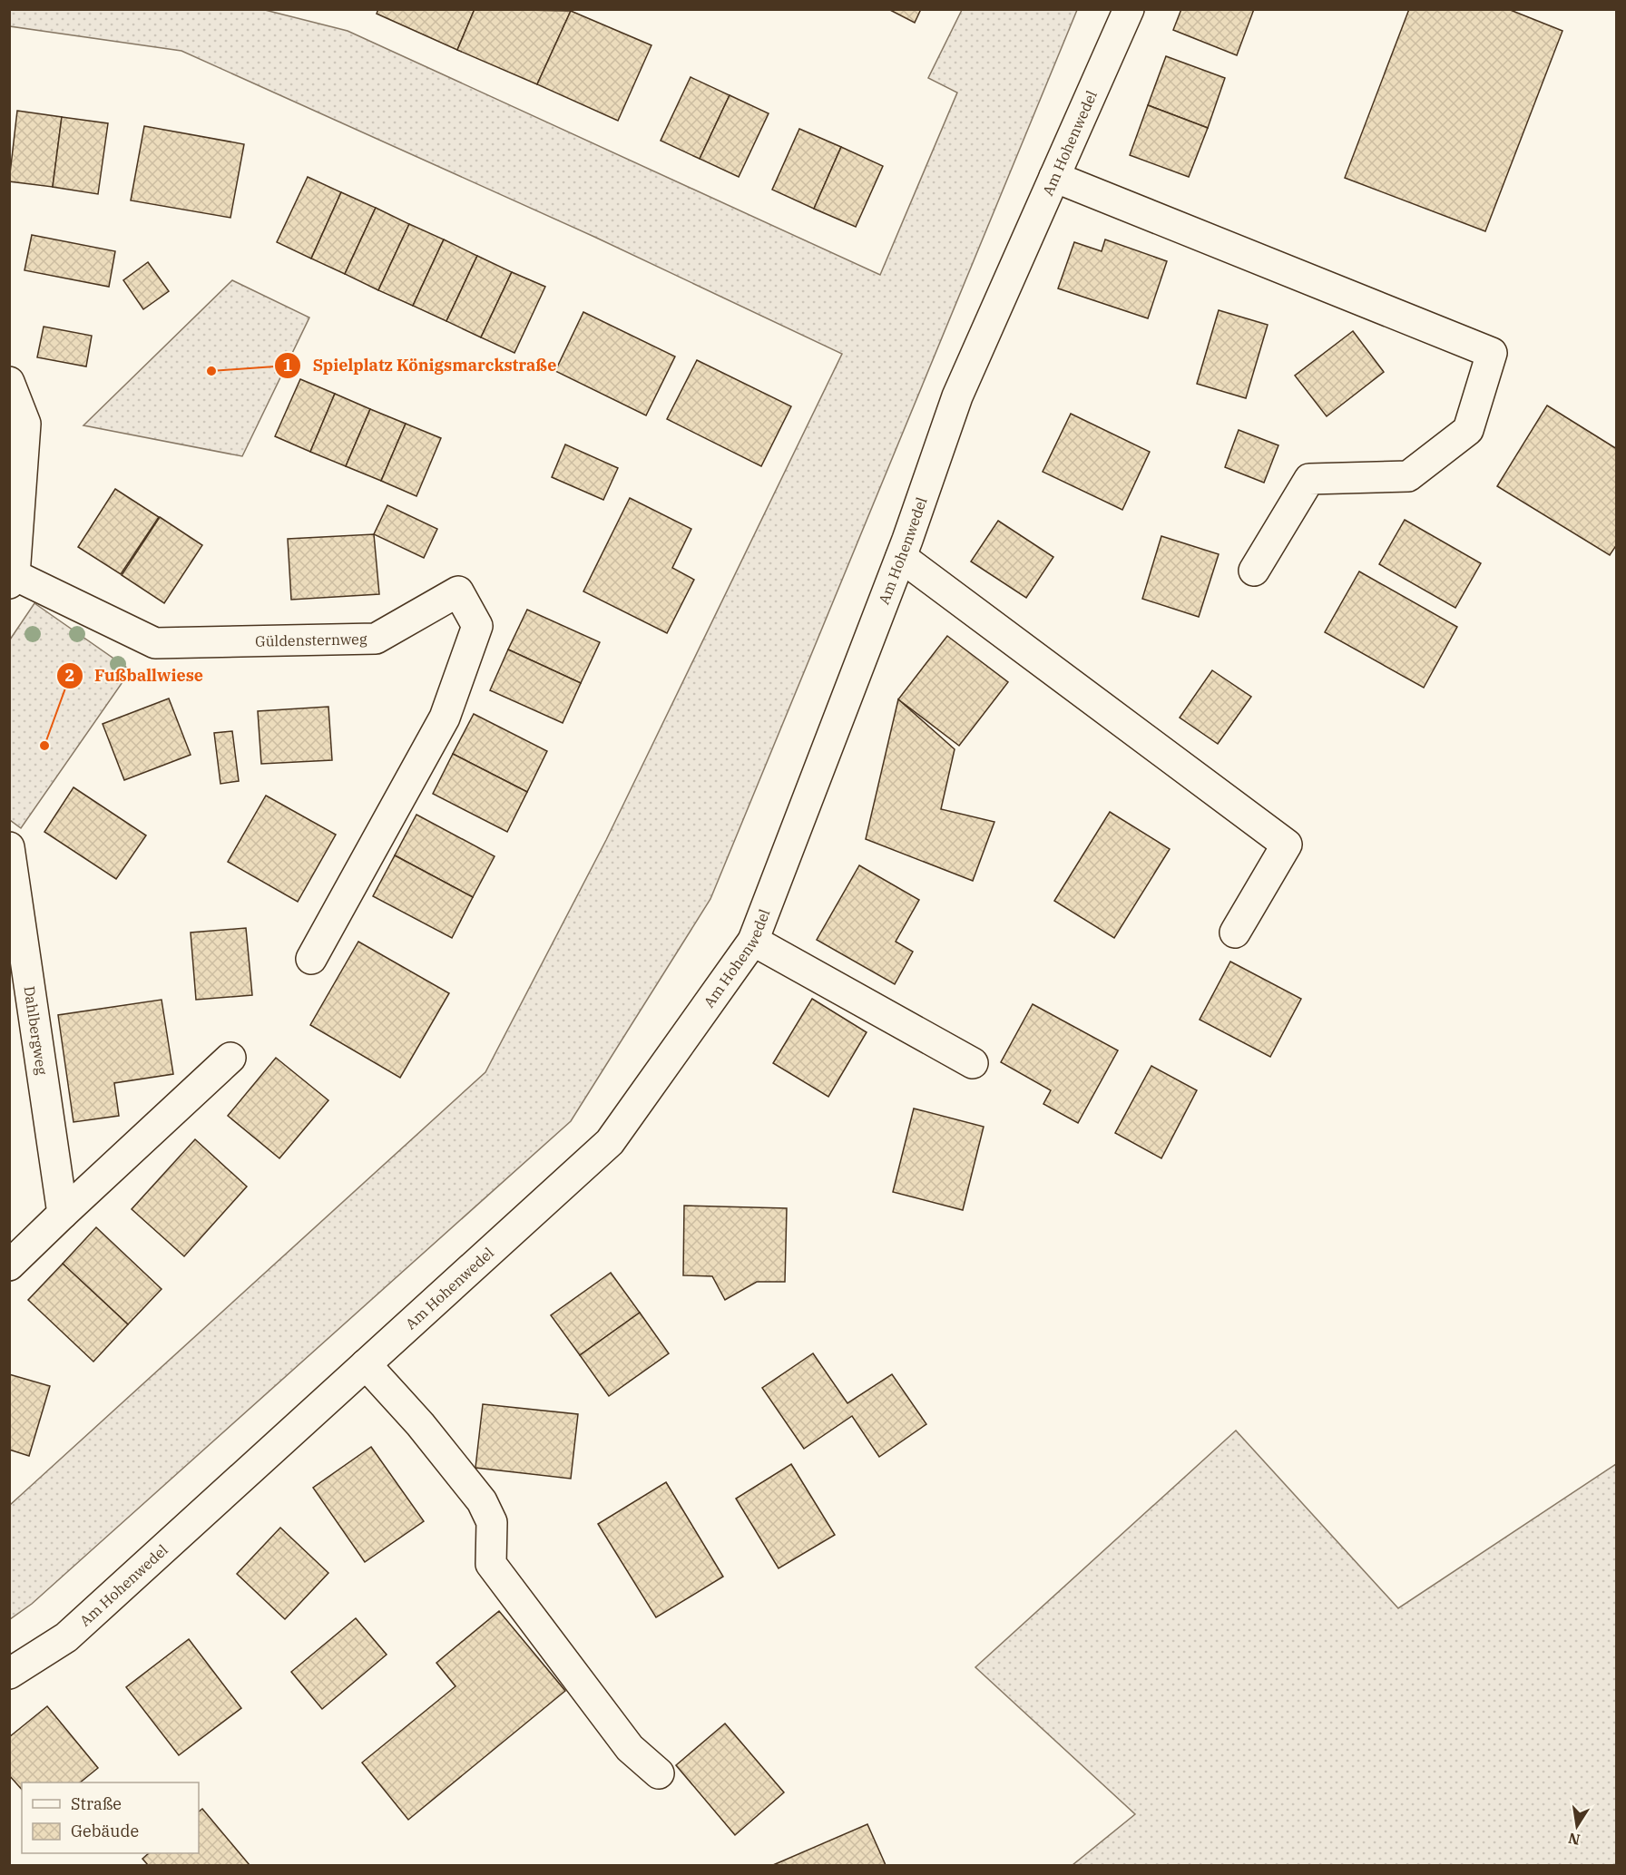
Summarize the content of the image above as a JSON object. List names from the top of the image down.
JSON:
{
  "streets": {
    "street": ["Am Hohenwedel", "Güldensternweg", "Dahlbergweg"]
  },
  "places": ["Spielplatz Königsmarckstraße", "Fußballwiese"],
  "legend": ["Straße", "Gebäude"],
  "north": "bottom"
}
